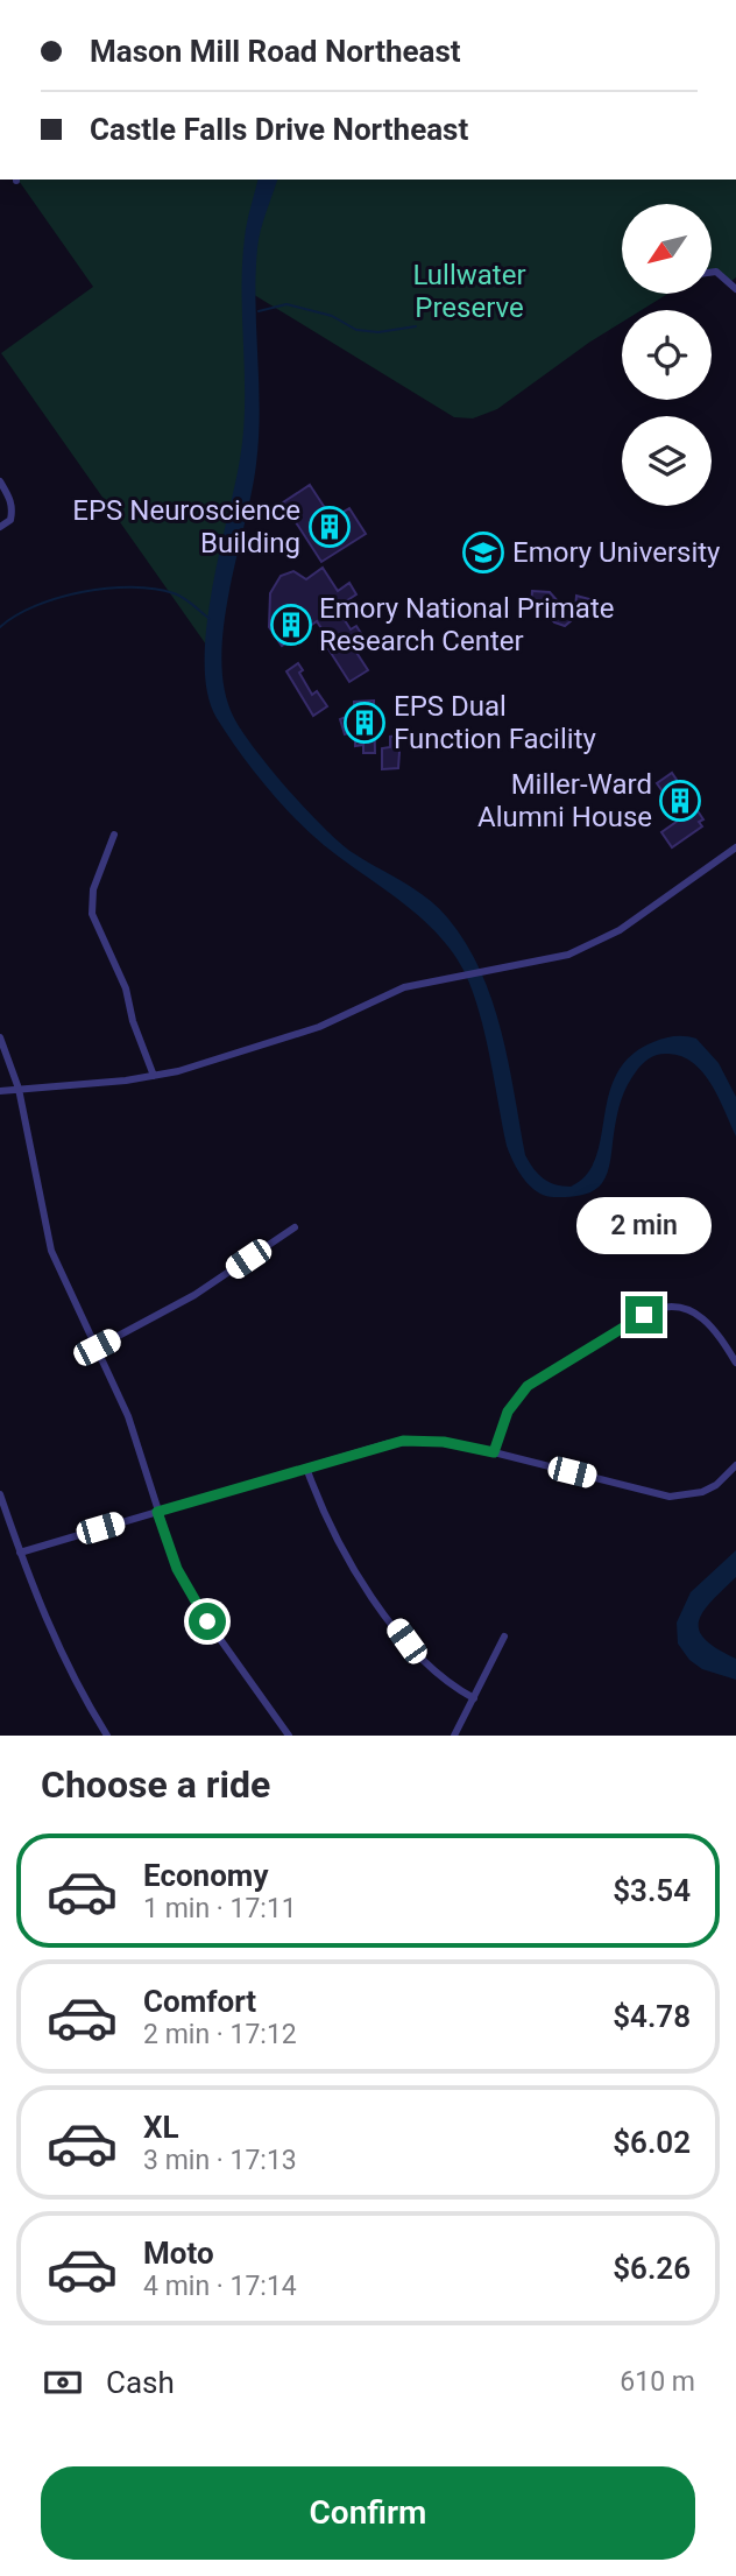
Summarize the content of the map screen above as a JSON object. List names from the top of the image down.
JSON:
{
  "parks": ["Lullwater Preserve"],
  "places": {
    "building": [
      "EPS Neuroscience Building",
      "Emory National Primate Research Center",
      "EPS Dual Function Facility",
      "Miller-Ward Alumni House"
    ],
    "school or university": ["Emory University"]
  },
  "north": "bottom left",
  "page": {
    "banner": ["Mason Mill Road Northeast", "Castle Falls Drive Northeast"],
    "bubble": "2 min",
    "heading": "Choose a ride",
    "list": [
      {
        "name": "Economy",
        "note": "1 min · 17:11",
        "value": "$3.54"
      },
      {
        "name": "Comfort",
        "note": "2 min · 17:12",
        "value": "$4.78"
      },
      {
        "name": "XL",
        "note": "3 min · 17:13",
        "value": "$6.02"
      },
      {
        "name": "Moto",
        "note": "4 min · 17:14",
        "value": "$6.26"
      }
    ],
    "pay": ["Cash", "610 m"],
    "buttons": "Confirm"
  }
}
